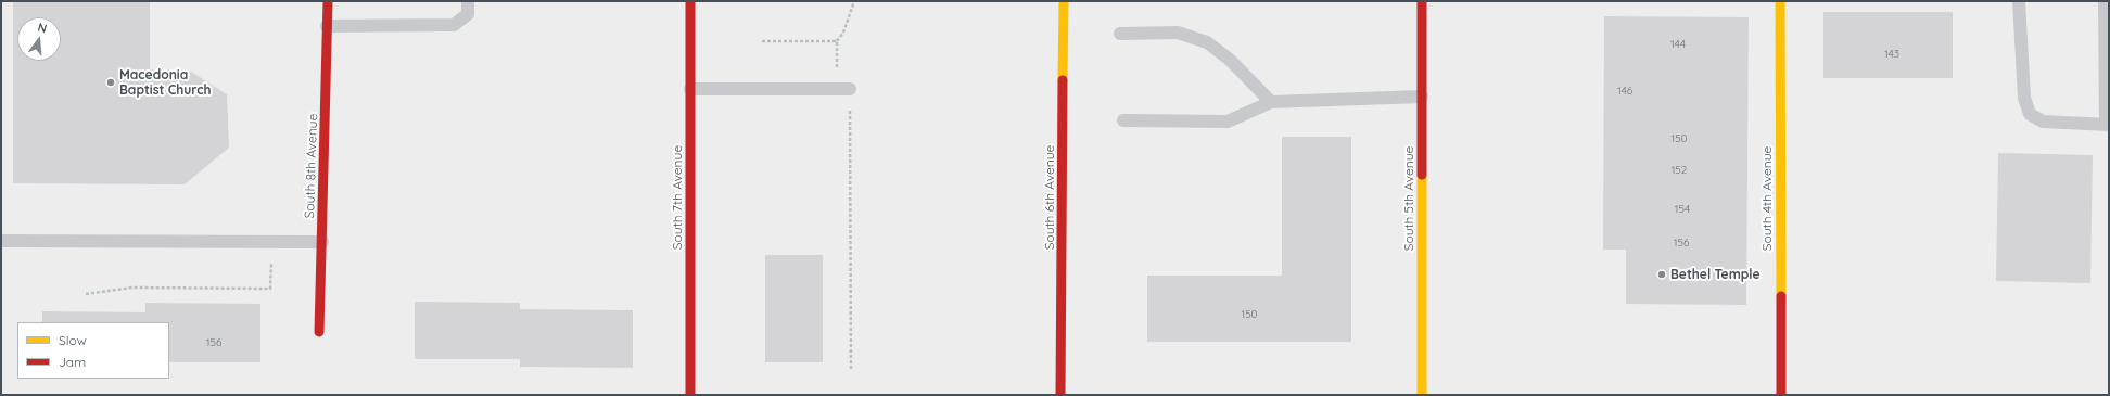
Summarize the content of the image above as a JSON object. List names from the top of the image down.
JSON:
{
  "streets": {
    "street": [
      "South 8th Avenue",
      "South 7th Avenue",
      "South 6th Avenue",
      "South 5th Avenue",
      "South 4th Avenue"
    ]
  },
  "places": ["Macedonia Baptist Church", "Bethel Temple"],
  "house_numbers": [
    "144",
    "143",
    "146",
    "150",
    "152",
    "154",
    "156",
    "150",
    "156"
  ],
  "legend": ["Slow", "Jam"],
  "north": "top"
}
